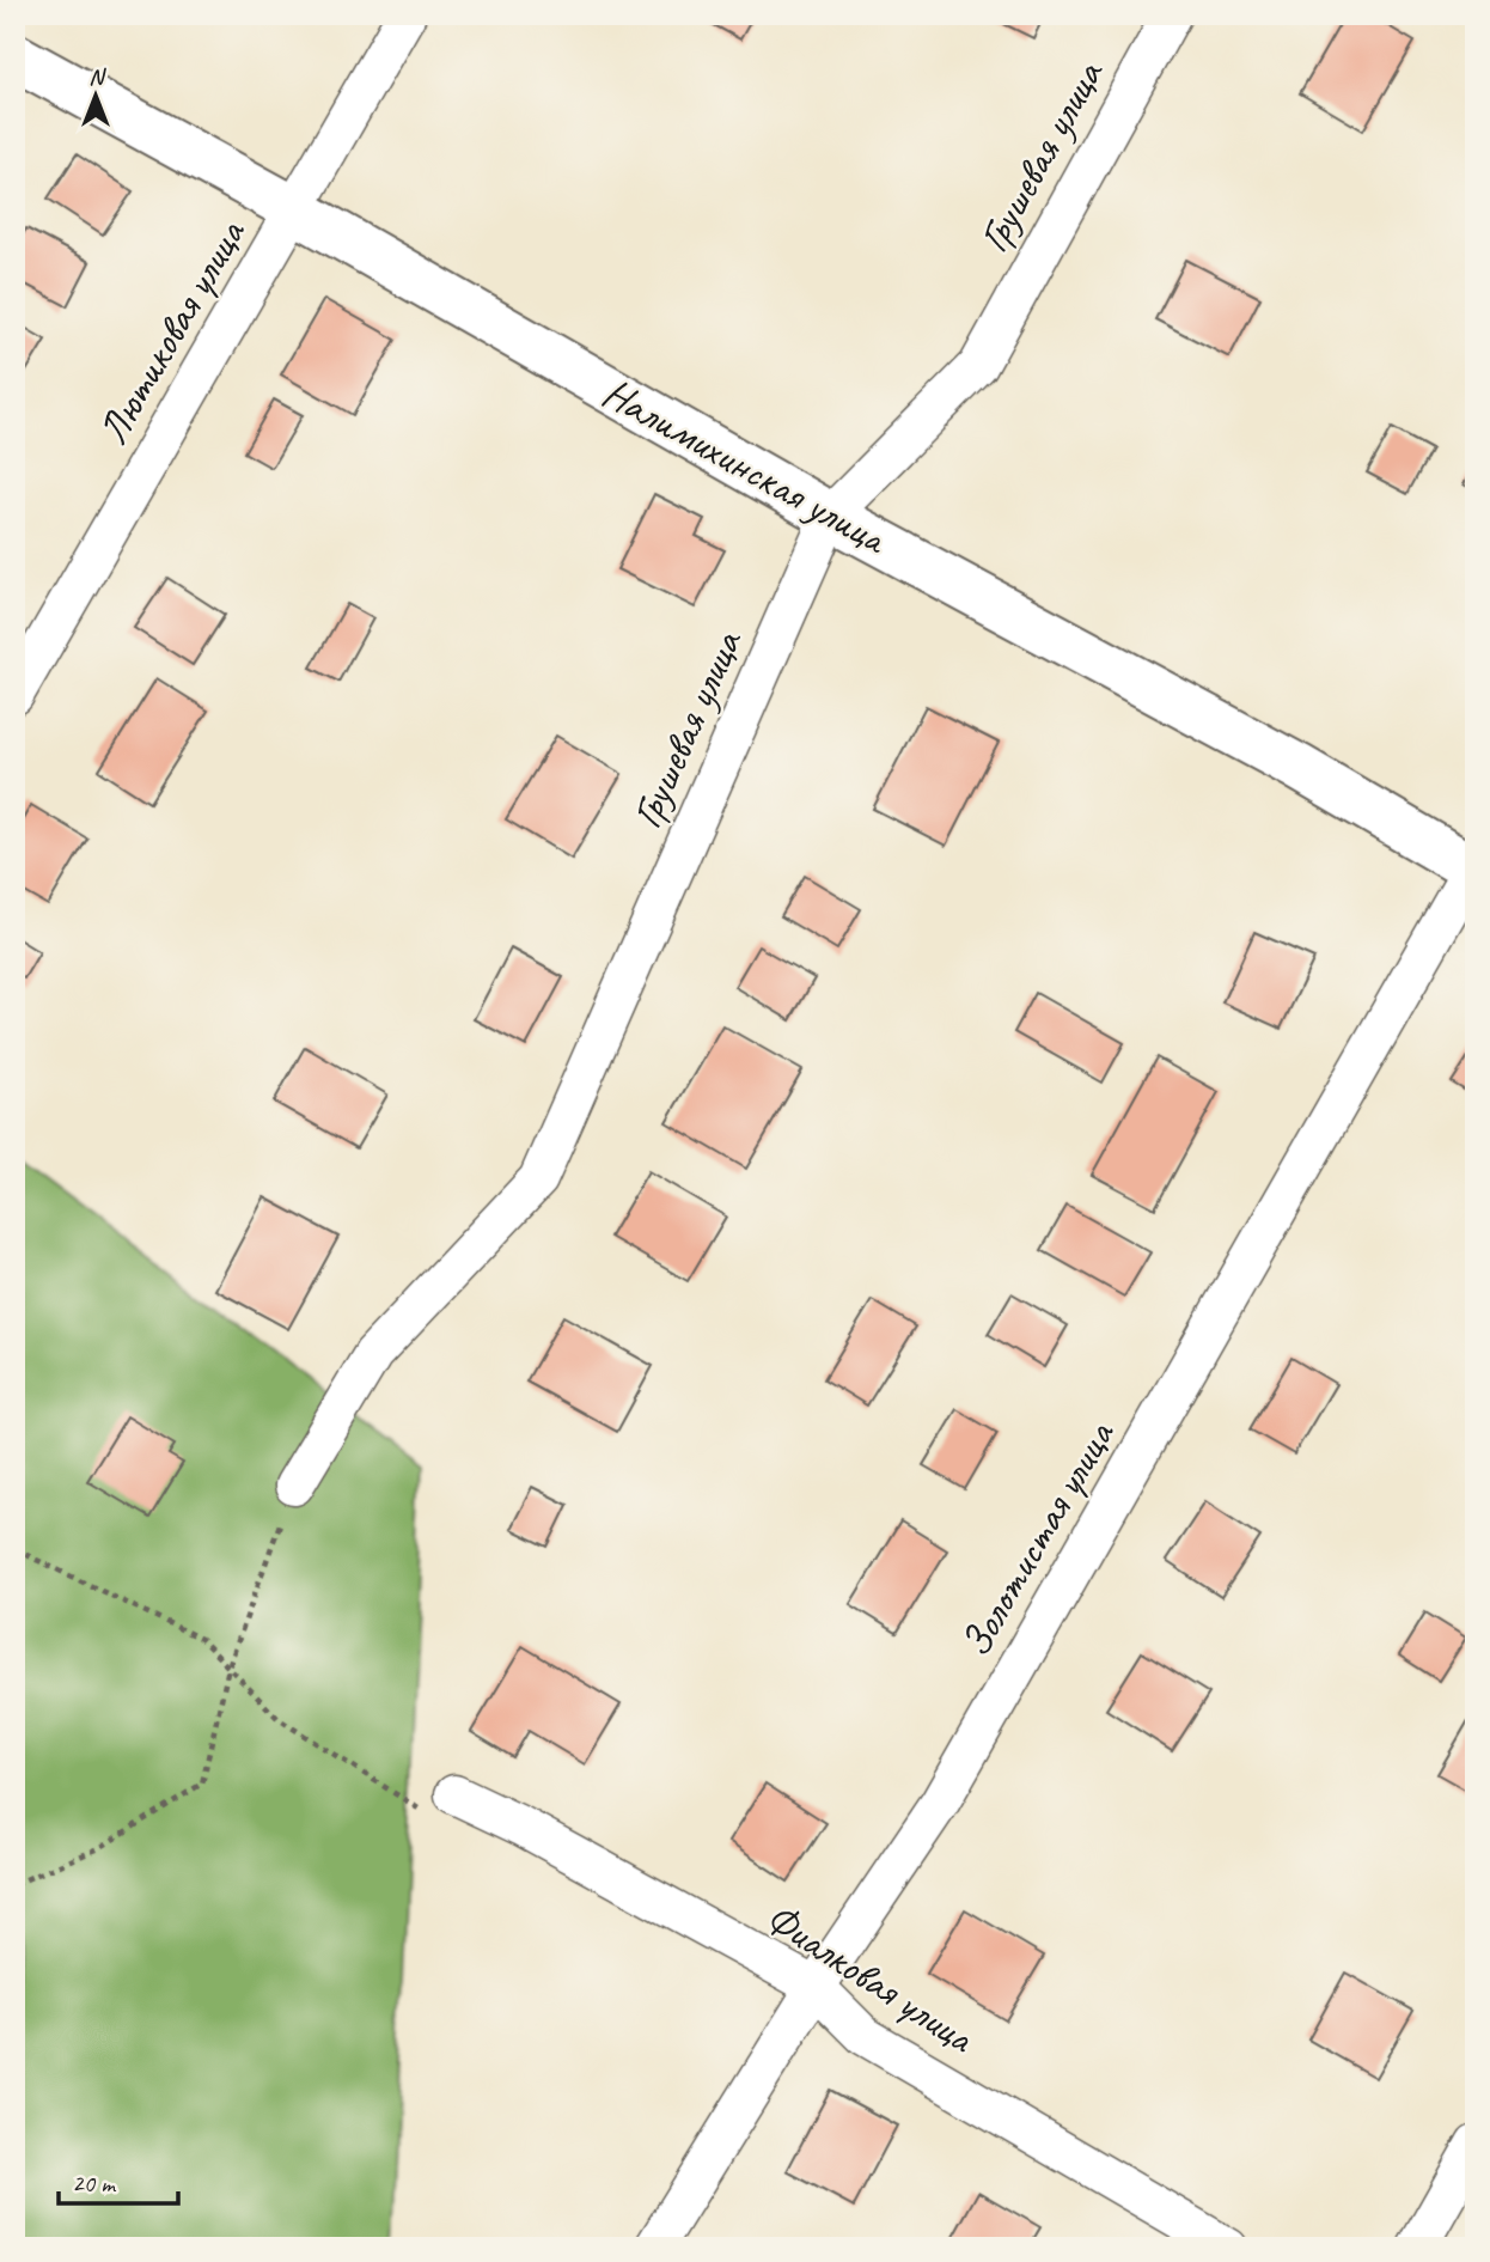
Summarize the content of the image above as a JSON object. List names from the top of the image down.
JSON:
{
  "streets": {
    "street": [
      "Грушевая улица",
      "Лютиковая улица",
      "Налимихинская улица",
      "Золотистая улица",
      "Фиалковая улица"
    ]
  },
  "crossings": [
    ["Грушевая улица", "Налимихинская улица"],
    ["Лютиковая улица", "Налимихинская улица"],
    ["Налимихинская улица", "Золотистая улица"],
    ["Золотистая улица", "Фиалковая улица"]
  ],
  "scale_bar": "20 m",
  "north": "top"
}
